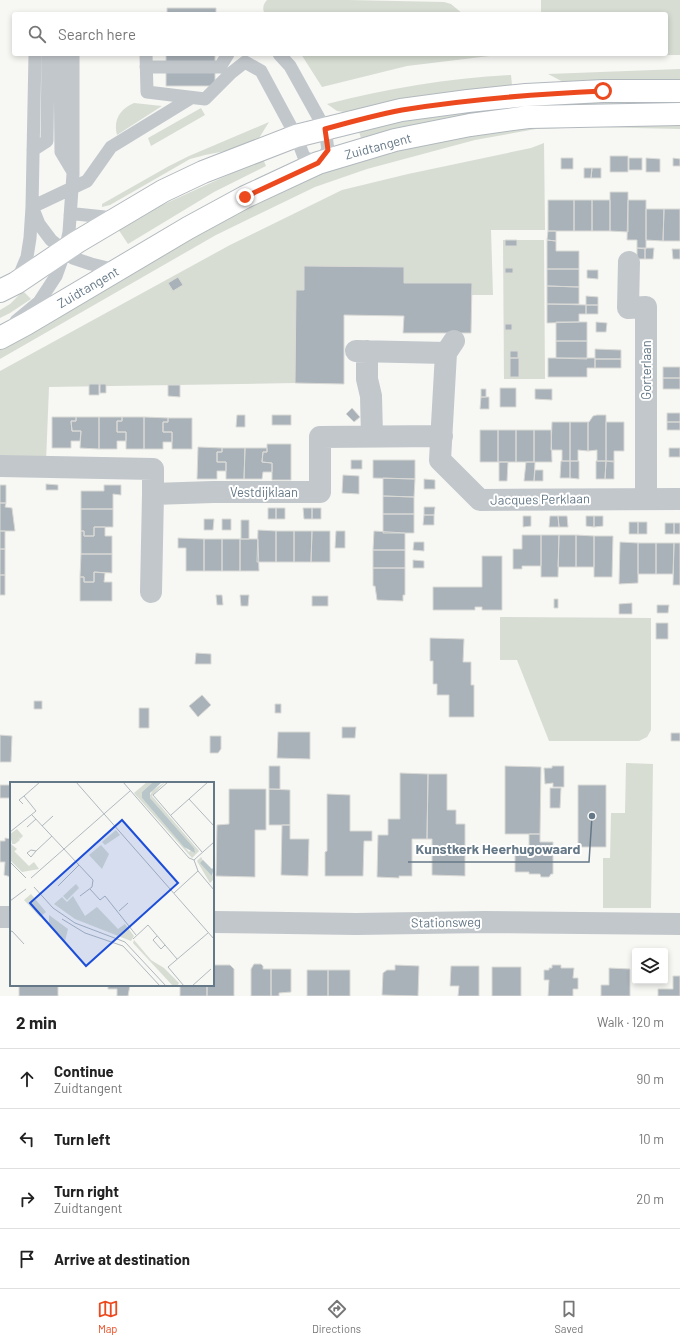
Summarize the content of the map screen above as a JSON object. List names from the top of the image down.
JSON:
{
  "streets": {
    "main road": ["Zuidtangent"],
    "street": [
      "Gorterlaan",
      "Vestdijklaan",
      "Jacques Perklaan",
      "Stationsweg"
    ]
  },
  "crossings": [
    ["Gorterlaan", "Jacques Perklaan"],
    ["Vestdijklaan", "Jacques Perklaan"]
  ],
  "places": ["Kunstkerk Heerhugowaard"],
  "page": {
    "search": "Search here",
    "heading": ["2 min", "Walk · 120 m"],
    "list": [
      ["Continue", "Zuidtangent", "90 m"],
      ["Turn left", "10 m"],
      ["Turn right", "Zuidtangent", "20 m"],
      "Arrive at destination"
    ],
    "nav": ["Map", "Directions", "Saved"]
  }
}
